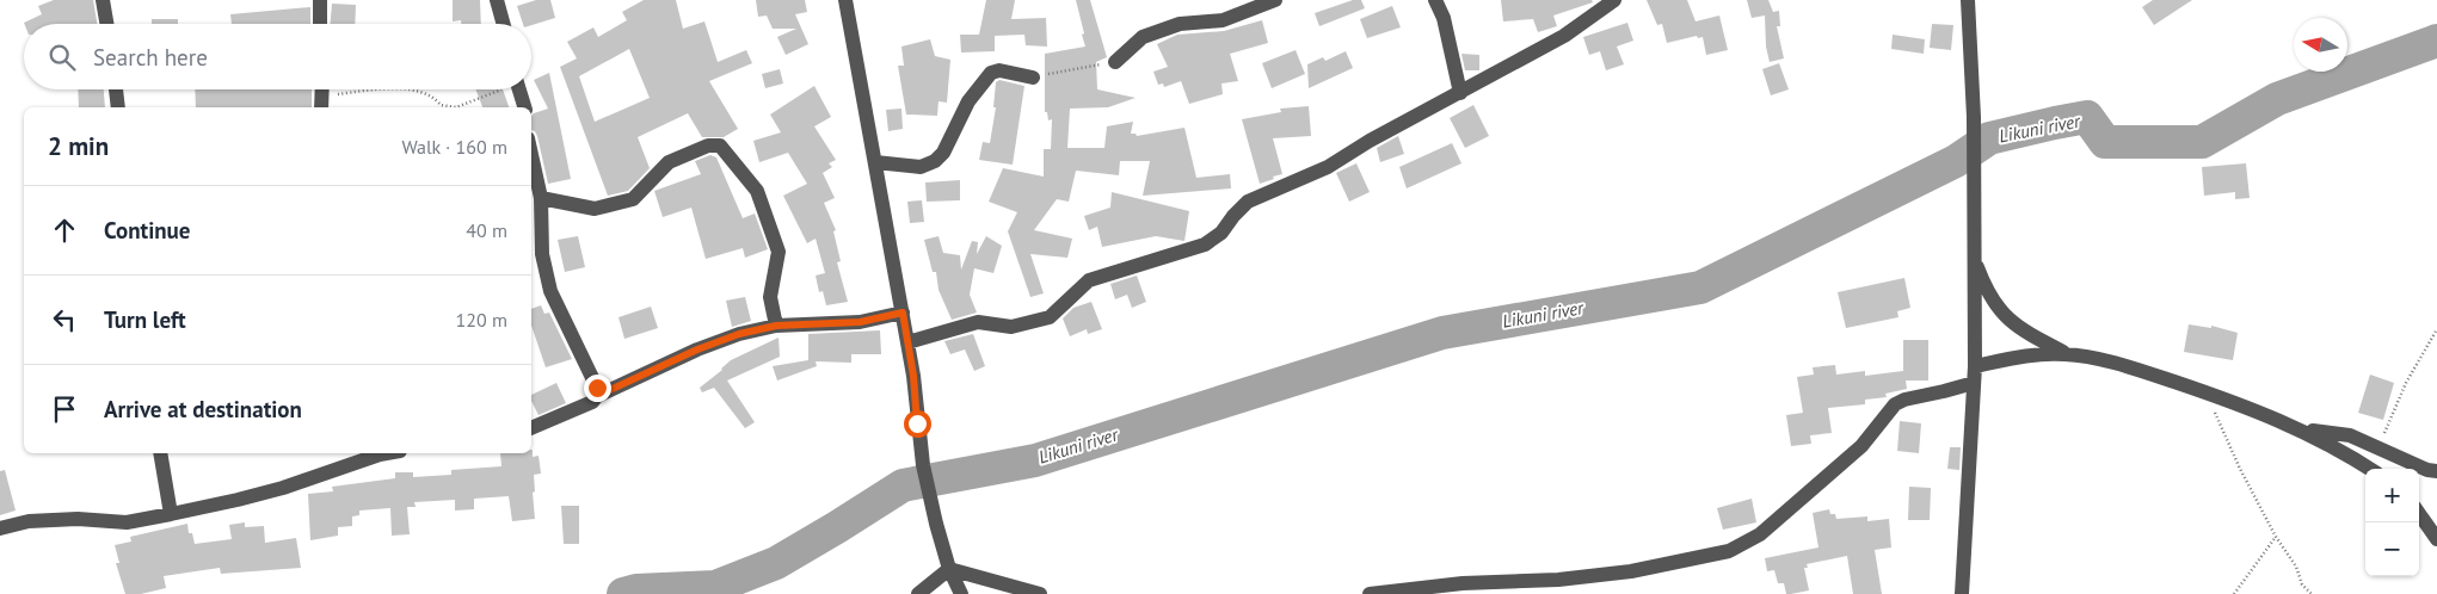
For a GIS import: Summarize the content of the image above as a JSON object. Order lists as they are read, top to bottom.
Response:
{
  "water": ["Likuni river"],
  "north": "left",
  "page": {
    "search": "Search here",
    "heading": ["2 min", "Walk · 160 m"],
    "list": [
      ["Continue", "40 m"],
      ["Turn left", "120 m"],
      "Arrive at destination"
    ],
    "map_buttons": ["+", "−"]
  }
}
